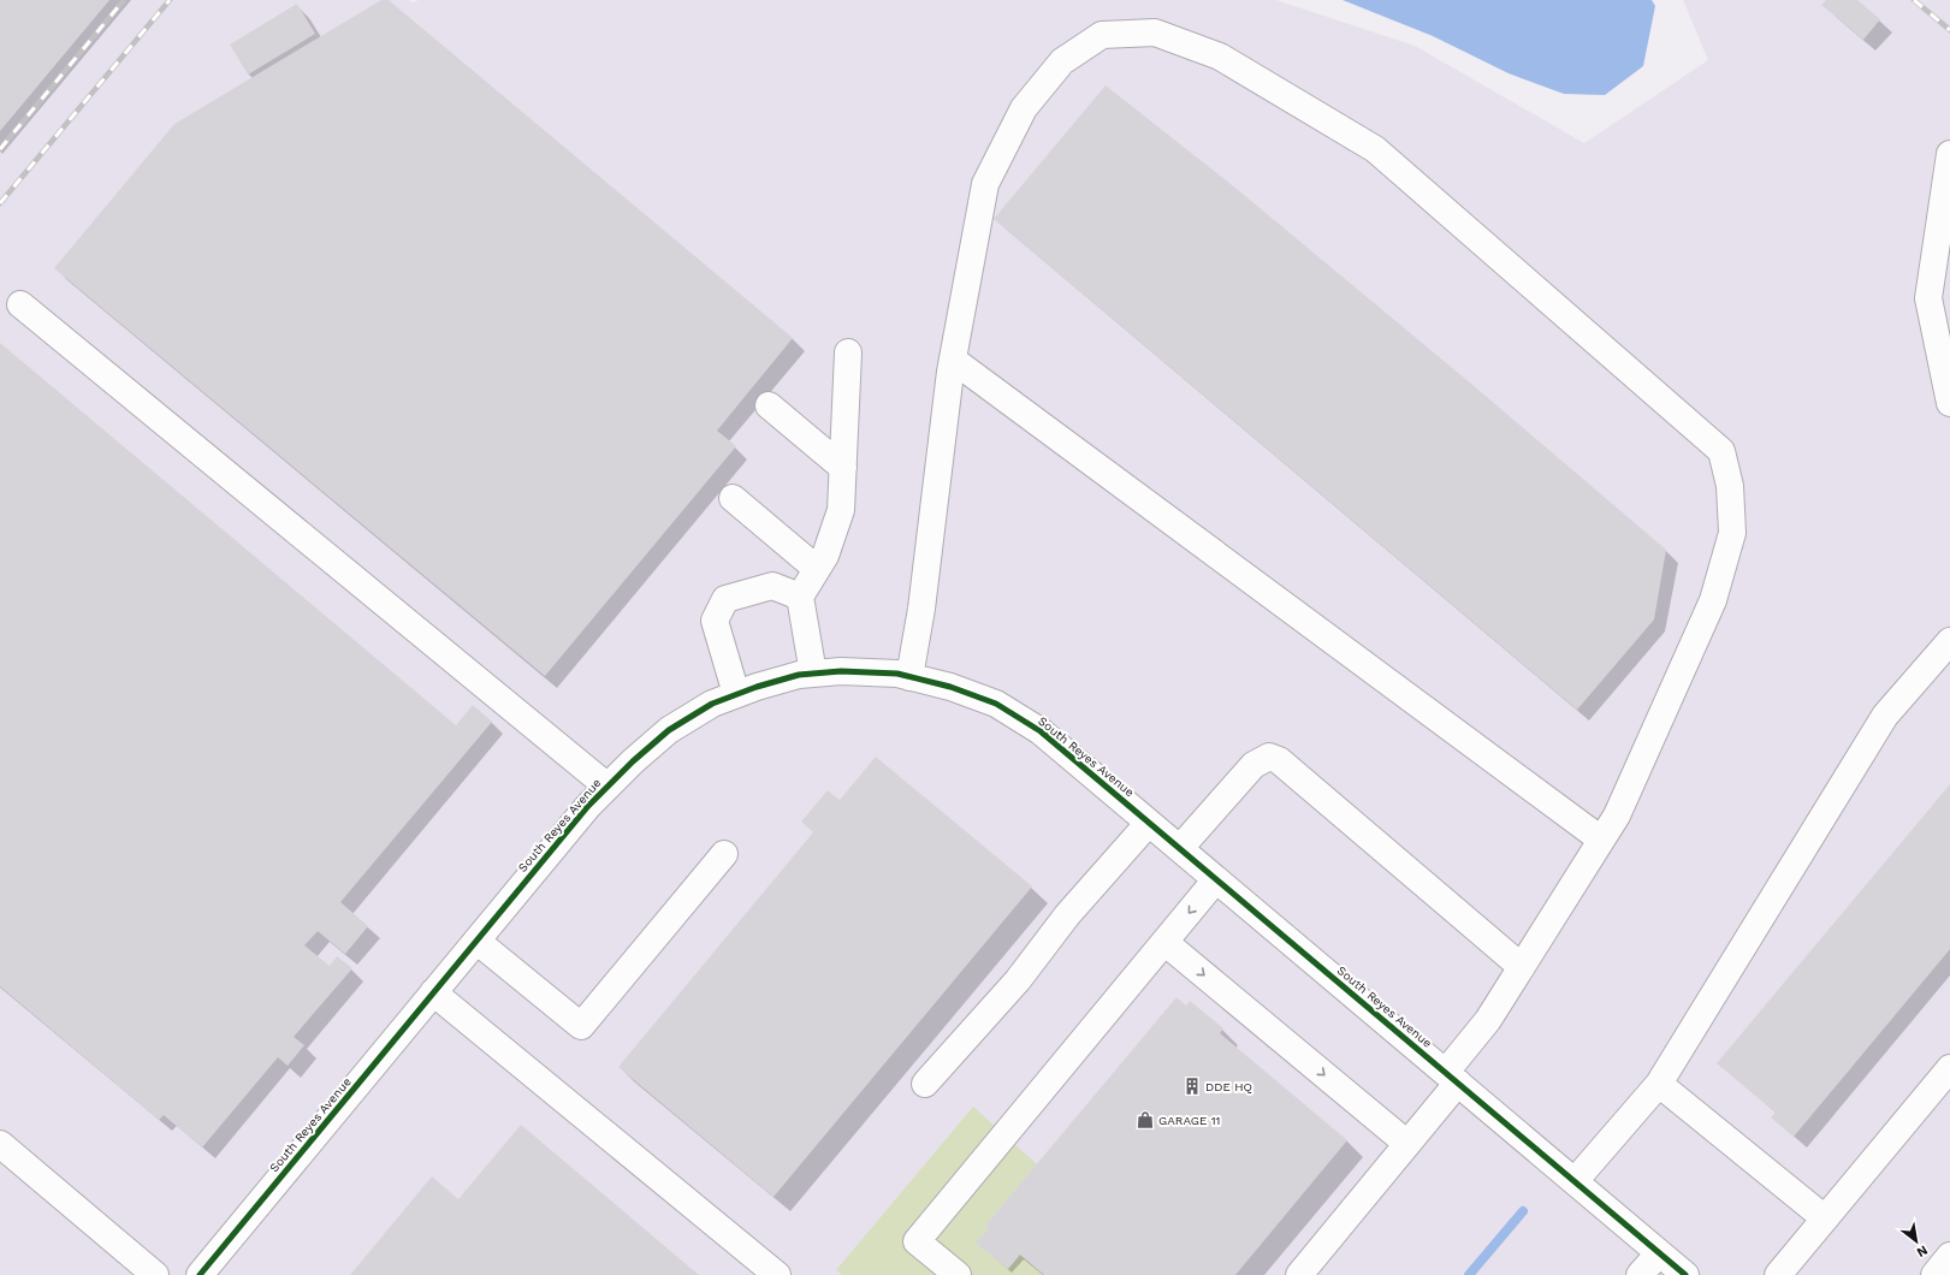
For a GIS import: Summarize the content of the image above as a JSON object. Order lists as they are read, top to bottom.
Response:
{
  "streets": {
    "street": ["South Reyes Avenue"]
  },
  "places": {
    "building": ["DDE HQ"],
    "shop": ["GARAGE 11"]
  },
  "north": "bottom right"
}
